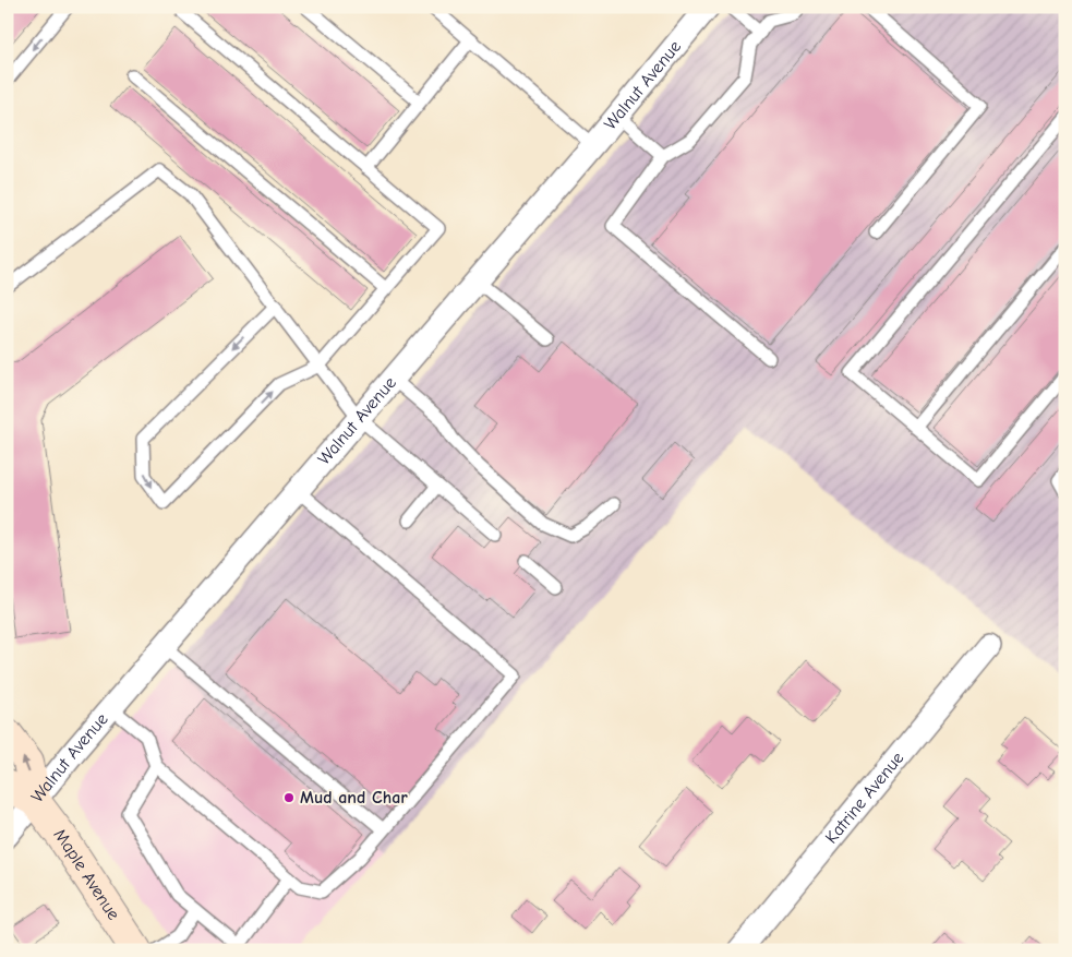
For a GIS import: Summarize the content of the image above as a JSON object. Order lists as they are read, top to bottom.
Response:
{
  "streets": {
    "main road": ["Maple Avenue"],
    "street": ["Walnut Avenue", "Katrine Avenue"]
  },
  "crossings": [
    ["Walnut Avenue", "Maple Avenue"]
  ],
  "places": ["Mud and Char"]
}
